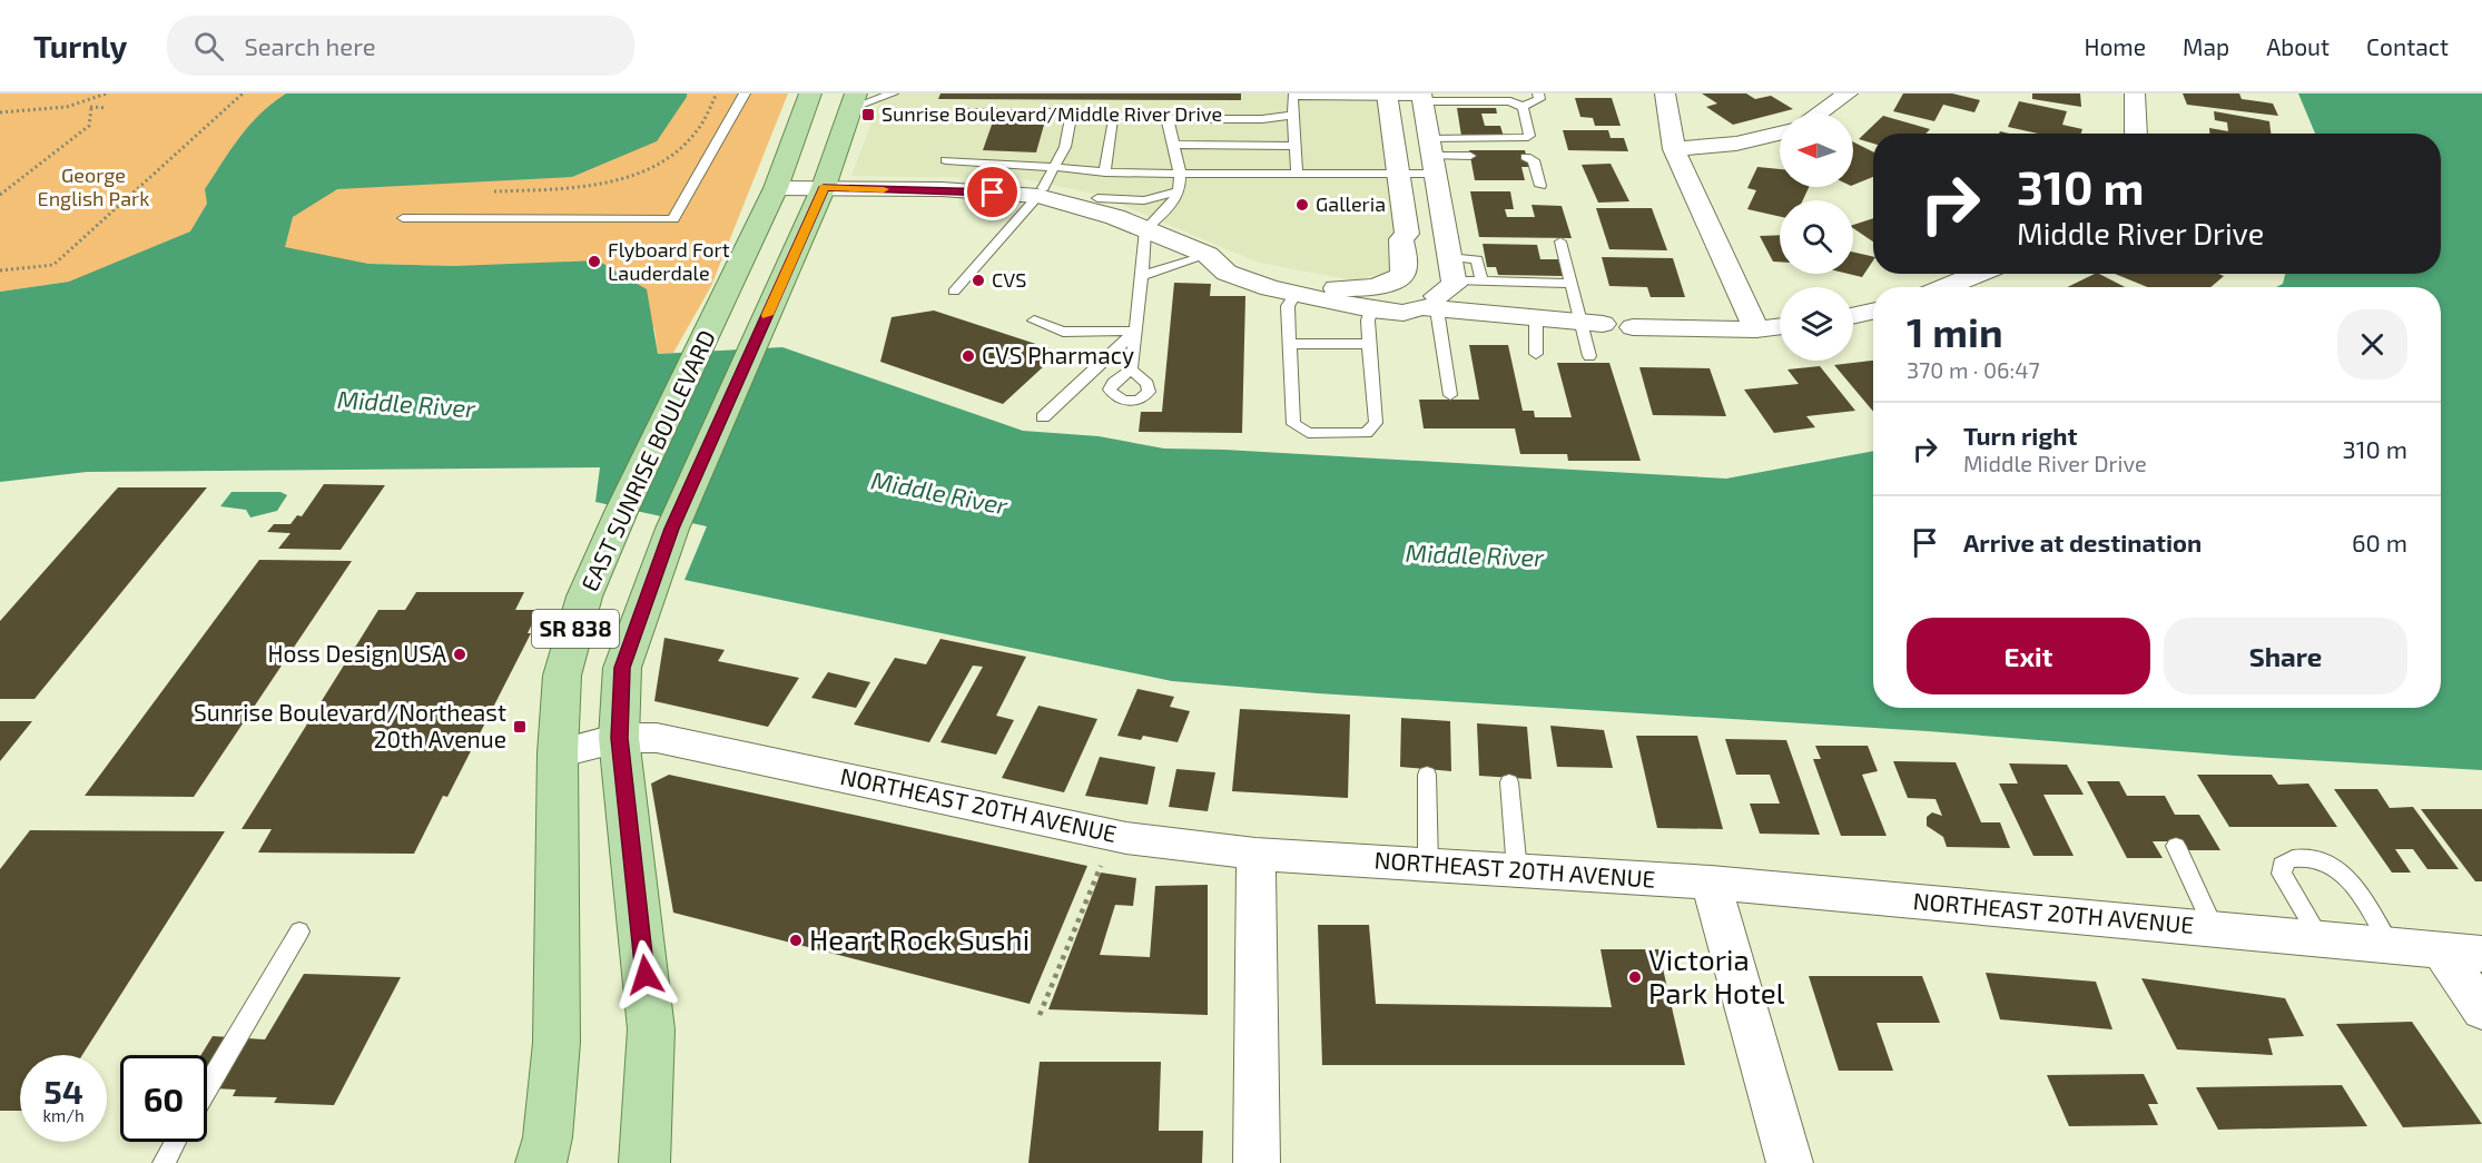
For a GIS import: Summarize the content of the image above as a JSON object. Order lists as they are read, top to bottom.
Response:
{
  "streets": {
    "main road": ["EAST SUNRISE BOULEVARD", "SR 838"],
    "street": ["NORTHEAST 20TH AVENUE"]
  },
  "crossings": [
    ["EAST SUNRISE BOULEVARD", "NORTHEAST 20TH AVENUE"]
  ],
  "water": ["Middle River"],
  "parks": ["George English Park"],
  "places": {
    "transit": ["Sunrise Boulevard/Middle River Drive", "Sunrise Boulevard/Northeast 20th Avenue"],
    "other": [
      "Galleria",
      "Flyboard Fort Lauderdale",
      "CVS",
      "CVS Pharmacy",
      "Hoss Design USA",
      "Heart Rock Sushi",
      "Victoria Park Hotel"
    ]
  },
  "north": "left",
  "page": {
    "header": "Turnly",
    "search": "Search here",
    "nav": [
      "Home",
      "Map",
      "About",
      "Contact"
    ],
    "turn": ["310 m", "Middle River Drive"],
    "heading": ["1 min", "370 m · 06:47"],
    "list": [
      {
        "name": "Turn right",
        "note": "Middle River Drive",
        "value": "310 m"
      },
      {
        "name": "Arrive at destination",
        "value": "60 m"
      }
    ],
    "buttons": ["Exit", "Share"],
    "speed": "54 km/h",
    "limit": "60"
  }
}
